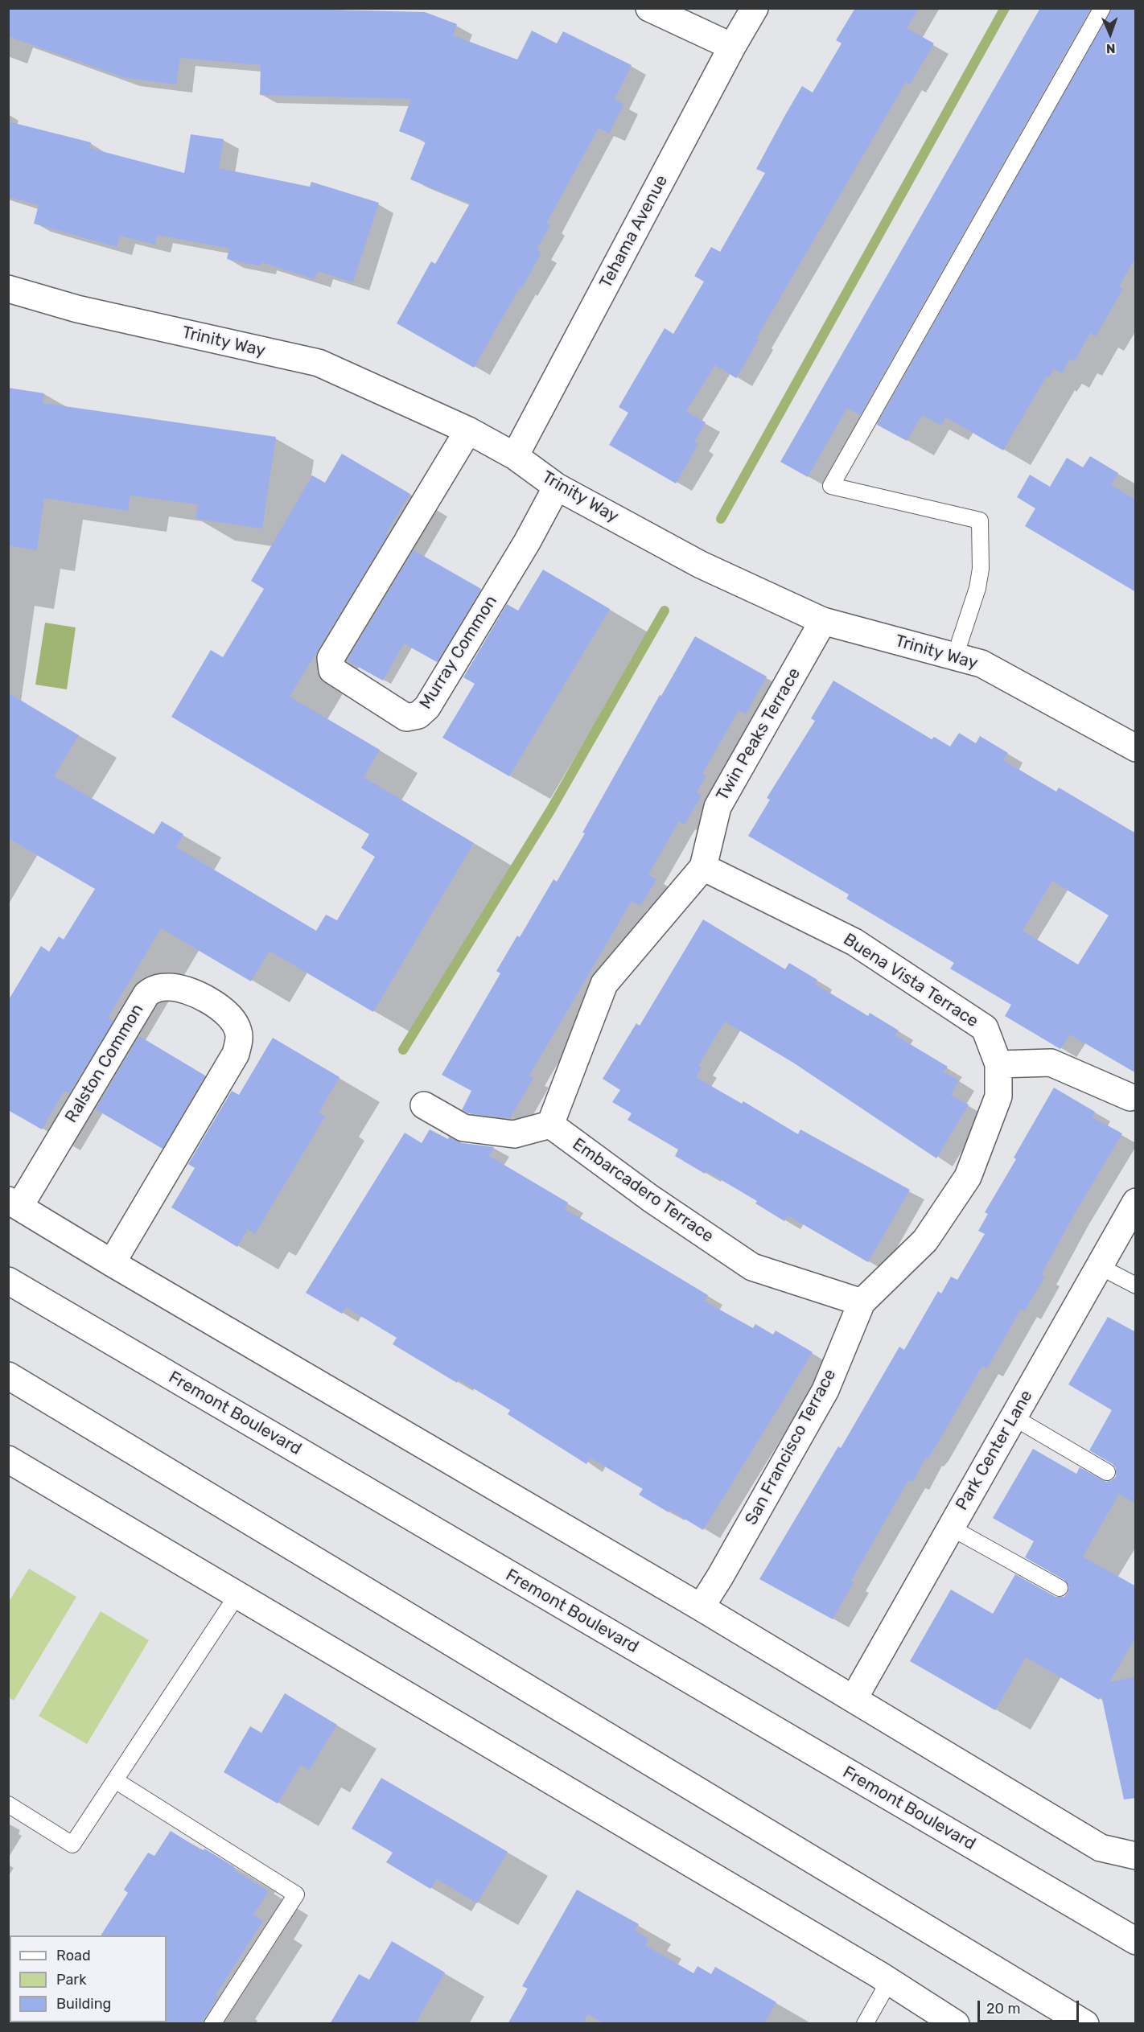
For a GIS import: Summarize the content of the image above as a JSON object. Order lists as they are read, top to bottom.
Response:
{
  "streets": {
    "street": [
      "Tehama Avenue",
      "Trinity Way",
      "Murray Common",
      "Twin Peaks Terrace",
      "Buena Vista Terrace",
      "Ralston Common",
      "Embarcadero Terrace",
      "Fremont Boulevard",
      "San Francisco Terrace",
      "Park Center Lane"
    ]
  },
  "crossings": [
    ["Tehama Avenue", "Trinity Way"],
    ["Trinity Way", "Murray Common"],
    ["Trinity Way", "Twin Peaks Terrace"],
    ["Twin Peaks Terrace", "Buena Vista Terrace"],
    ["Twin Peaks Terrace", "Embarcadero Terrace"],
    ["Buena Vista Terrace", "San Francisco Terrace"],
    ["Embarcadero Terrace", "San Francisco Terrace"]
  ],
  "legend": ["Road", "Park", "Building"],
  "scale_bar": "20 m",
  "north": "bottom"
}
